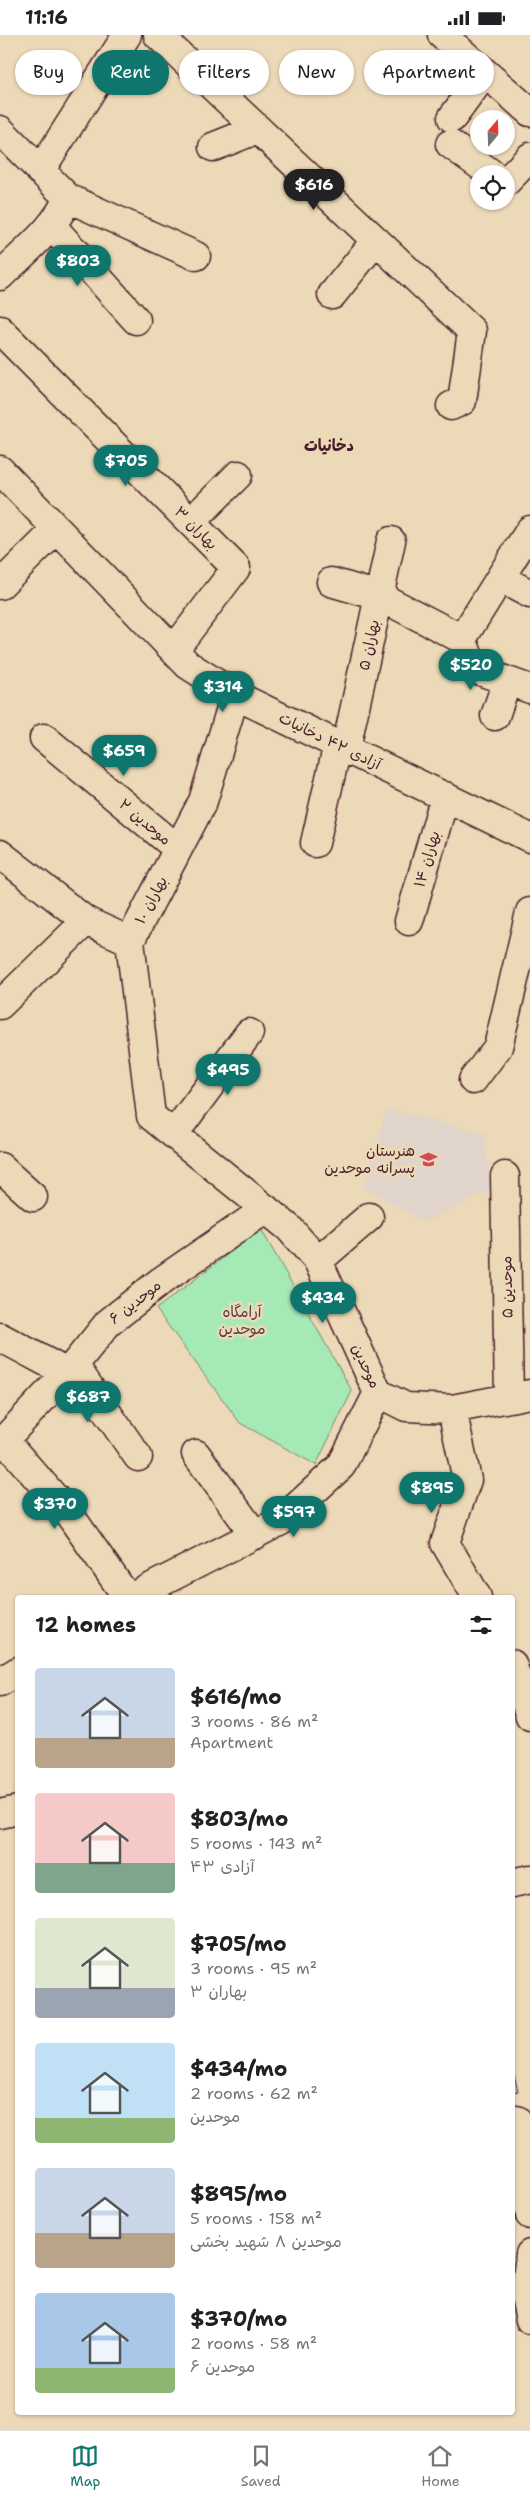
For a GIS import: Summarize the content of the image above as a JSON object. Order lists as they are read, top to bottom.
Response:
{
  "streets": {
    "street": [
      "بهاران ۳",
      "بهاران ۵",
      "آزادی ۴۲ دخانیات",
      "موحدین ۲",
      "بهاران ۱۴",
      "بهاران ۱۰",
      "موحدین ۵",
      "موحدین ۶",
      "موحدین"
    ]
  },
  "crossings": [
    ["بهاران ۳", "آزادی ۴۲ دخانیات"],
    ["بهاران ۵", "آزادی ۴۲ دخانیات"],
    ["آزادی ۴۲ دخانیات", "بهاران ۱۴"],
    ["آزادی ۴۲ دخانیات", "بهاران ۱۰"],
    ["موحدین ۲", "بهاران ۱۰"],
    ["بهاران ۱۰", "موحدین"],
    ["موحدین ۵", "موحدین"],
    ["موحدین ۶", "موحدین"]
  ],
  "districts": ["دخانیات"],
  "parks": ["آرامگاه موحدین"],
  "places": {
    "school or university": ["هنرستان پسرانه موحدین"]
  },
  "north": "top",
  "page": {
    "status": "11:16",
    "chip": [
      "Buy",
      "Rent",
      "Filters",
      "New",
      "Apartment"
    ],
    "price": [
      "$616",
      "$803",
      "$705",
      "$520",
      "$314",
      "$659",
      "$495",
      "$434",
      "$687",
      "$895",
      "$370",
      "$597"
    ],
    "heading": "12 homes",
    "list": [
      {
        "name": "$616/mo",
        "note": "3 rooms · 86 m² · Apartment"
      },
      {
        "name": "$803/mo",
        "note": "5 rooms · 143 m² · آزادی ۴۳"
      },
      {
        "name": "$705/mo",
        "note": "3 rooms · 95 m² · بهاران ۳"
      },
      {
        "name": "$434/mo",
        "note": "2 rooms · 62 m² · موحدین"
      },
      {
        "name": "$895/mo",
        "note": "5 rooms · 158 m² · موحدین ۸ شهید بخشی"
      },
      {
        "name": "$370/mo",
        "note": "2 rooms · 58 m² · موحدین ۶"
      }
    ],
    "tabs": ["Map", "Saved", "Home"]
  }
}
